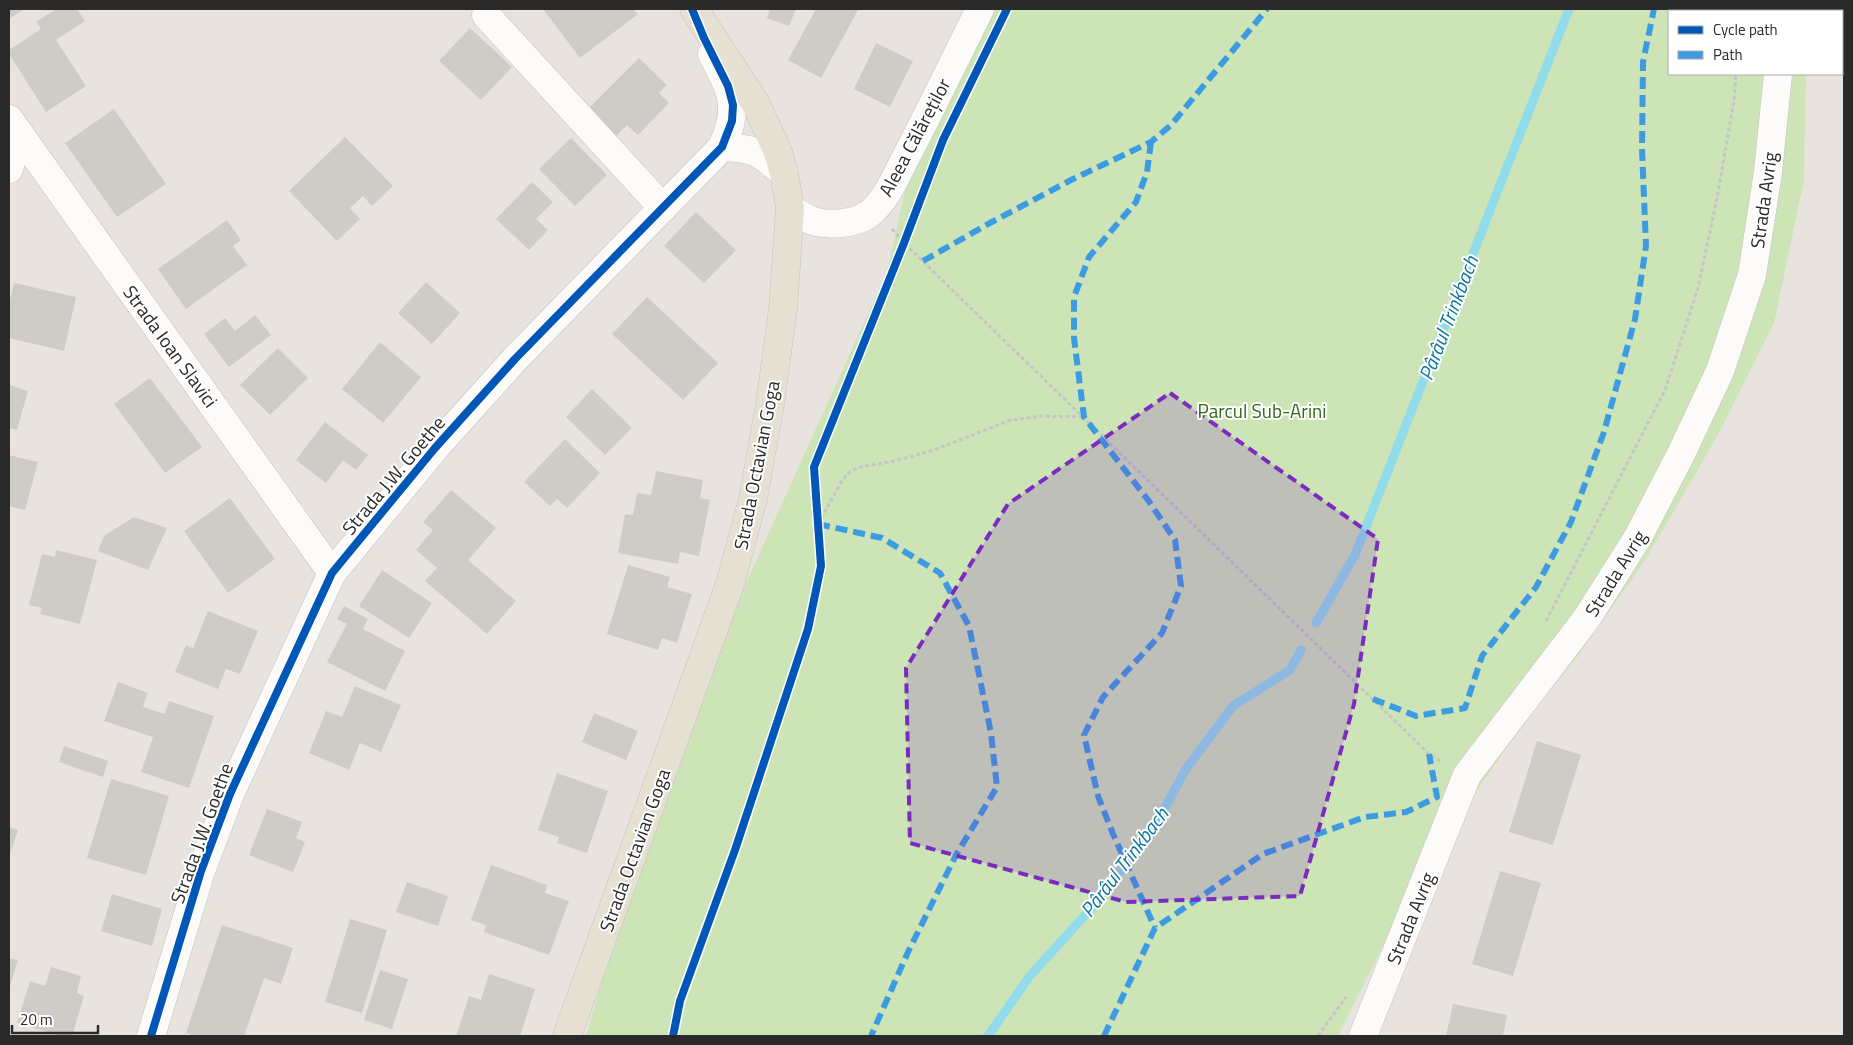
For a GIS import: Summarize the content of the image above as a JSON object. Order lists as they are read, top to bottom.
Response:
{
  "streets": {
    "main road": ["Strada Octavian Goga"],
    "street": [
      "Aleea Călăreților",
      "Strada Avrig",
      "Strada Ioan Slavici",
      "Strada J.W. Goethe"
    ]
  },
  "crossings": [
    ["Aleea Călăreților", "Strada Octavian Goga"],
    ["Strada Ioan Slavici", "Strada J.W. Goethe"],
    ["Strada Octavian Goga", "Strada J.W. Goethe"]
  ],
  "water": ["Pârâul Trinkbach"],
  "parks": ["Parcul Sub-Arini"],
  "legend": ["Cycle path", "Path"],
  "scale_bar": "20 m"
}
